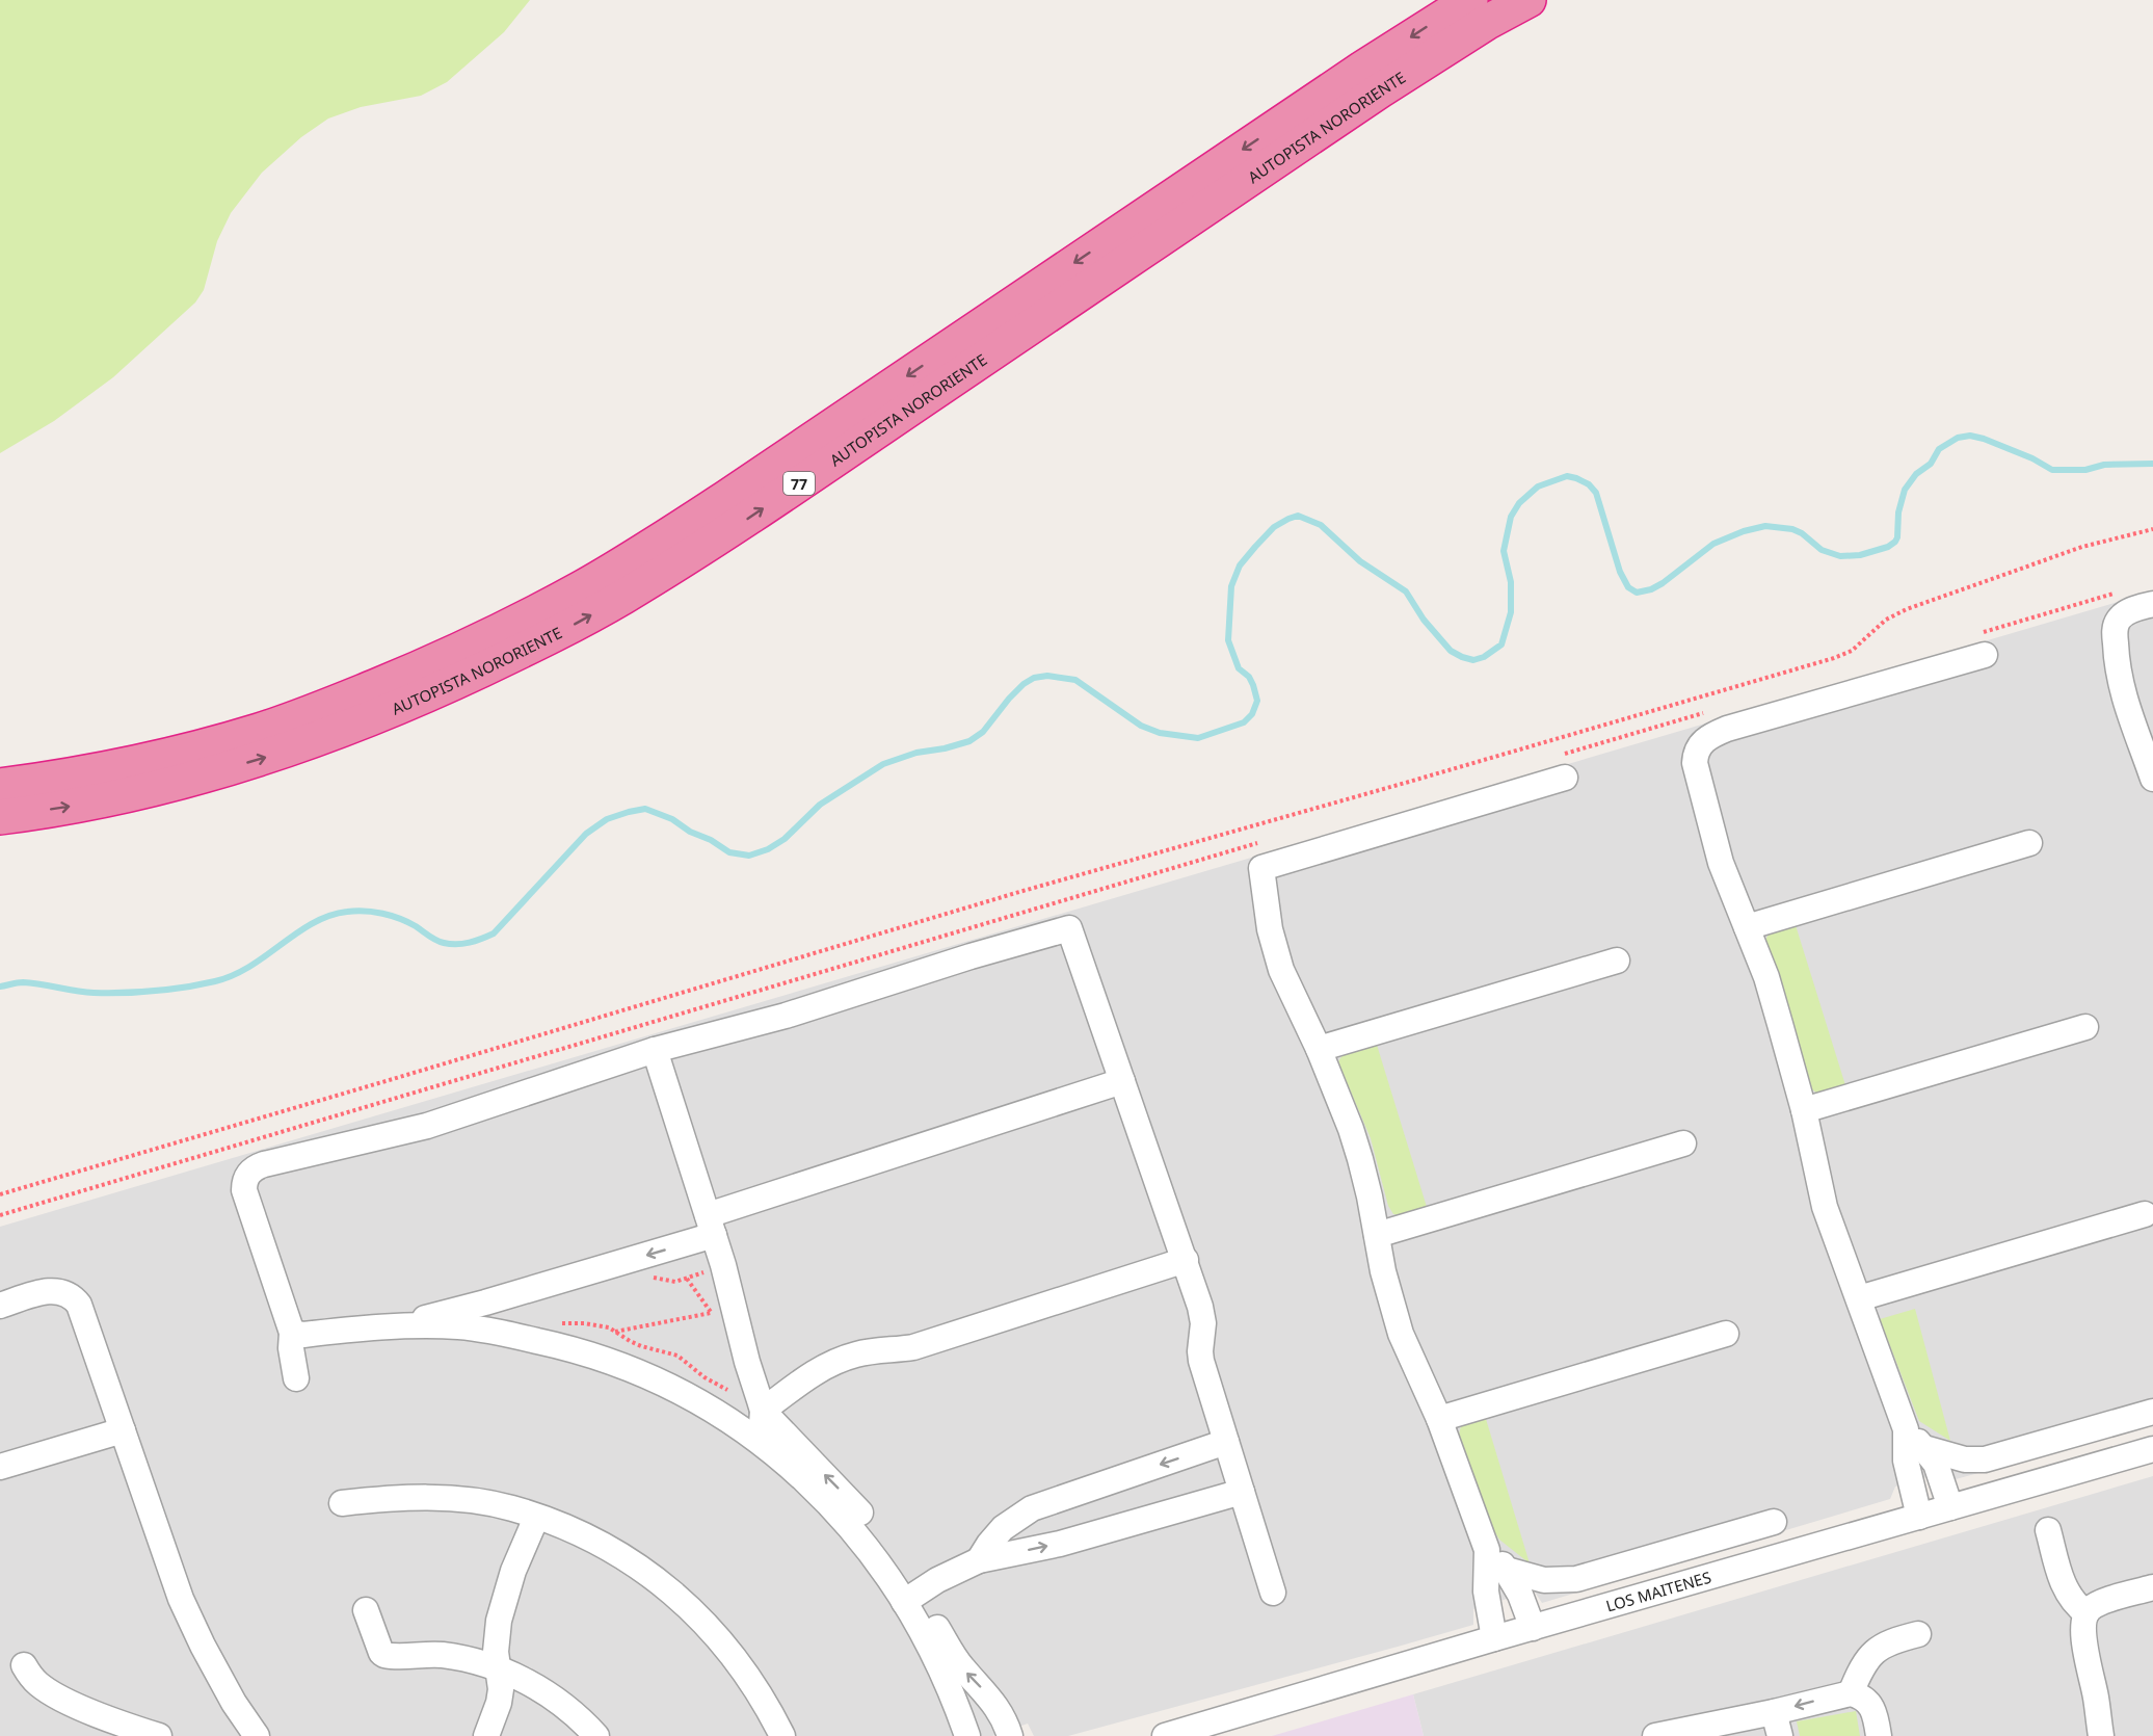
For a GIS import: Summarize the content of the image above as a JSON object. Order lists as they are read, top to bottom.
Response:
{
  "streets": {
    "highway": ["AUTOPISTA NORORIENTE", "77"],
    "street": ["LOS MAITENES"]
  }
}
